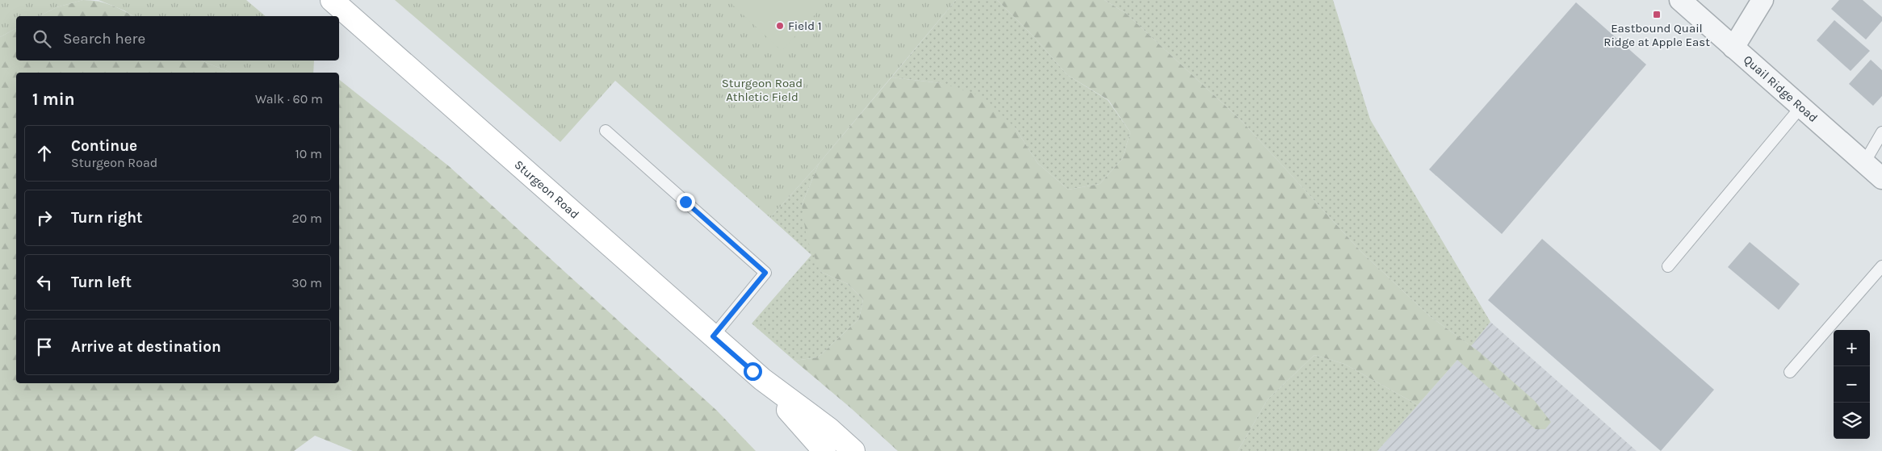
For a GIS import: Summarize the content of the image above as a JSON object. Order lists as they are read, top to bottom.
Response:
{
  "streets": {
    "main road": ["Sturgeon Road"],
    "street": ["Quail Ridge Road"]
  },
  "parks": ["Sturgeon Road Athletic Field"],
  "places": {
    "transit": ["Eastbound Quail Ridge at Apple East"],
    "other": ["Field 1"]
  },
  "page": {
    "search": "Search here",
    "heading": ["1 min", "Walk · 60 m"],
    "list": [
      ["Continue", "Sturgeon Road", "10 m"],
      ["Turn right", "20 m"],
      ["Turn left", "30 m"],
      "Arrive at destination"
    ],
    "map_buttons": ["+", "−"]
  }
}
